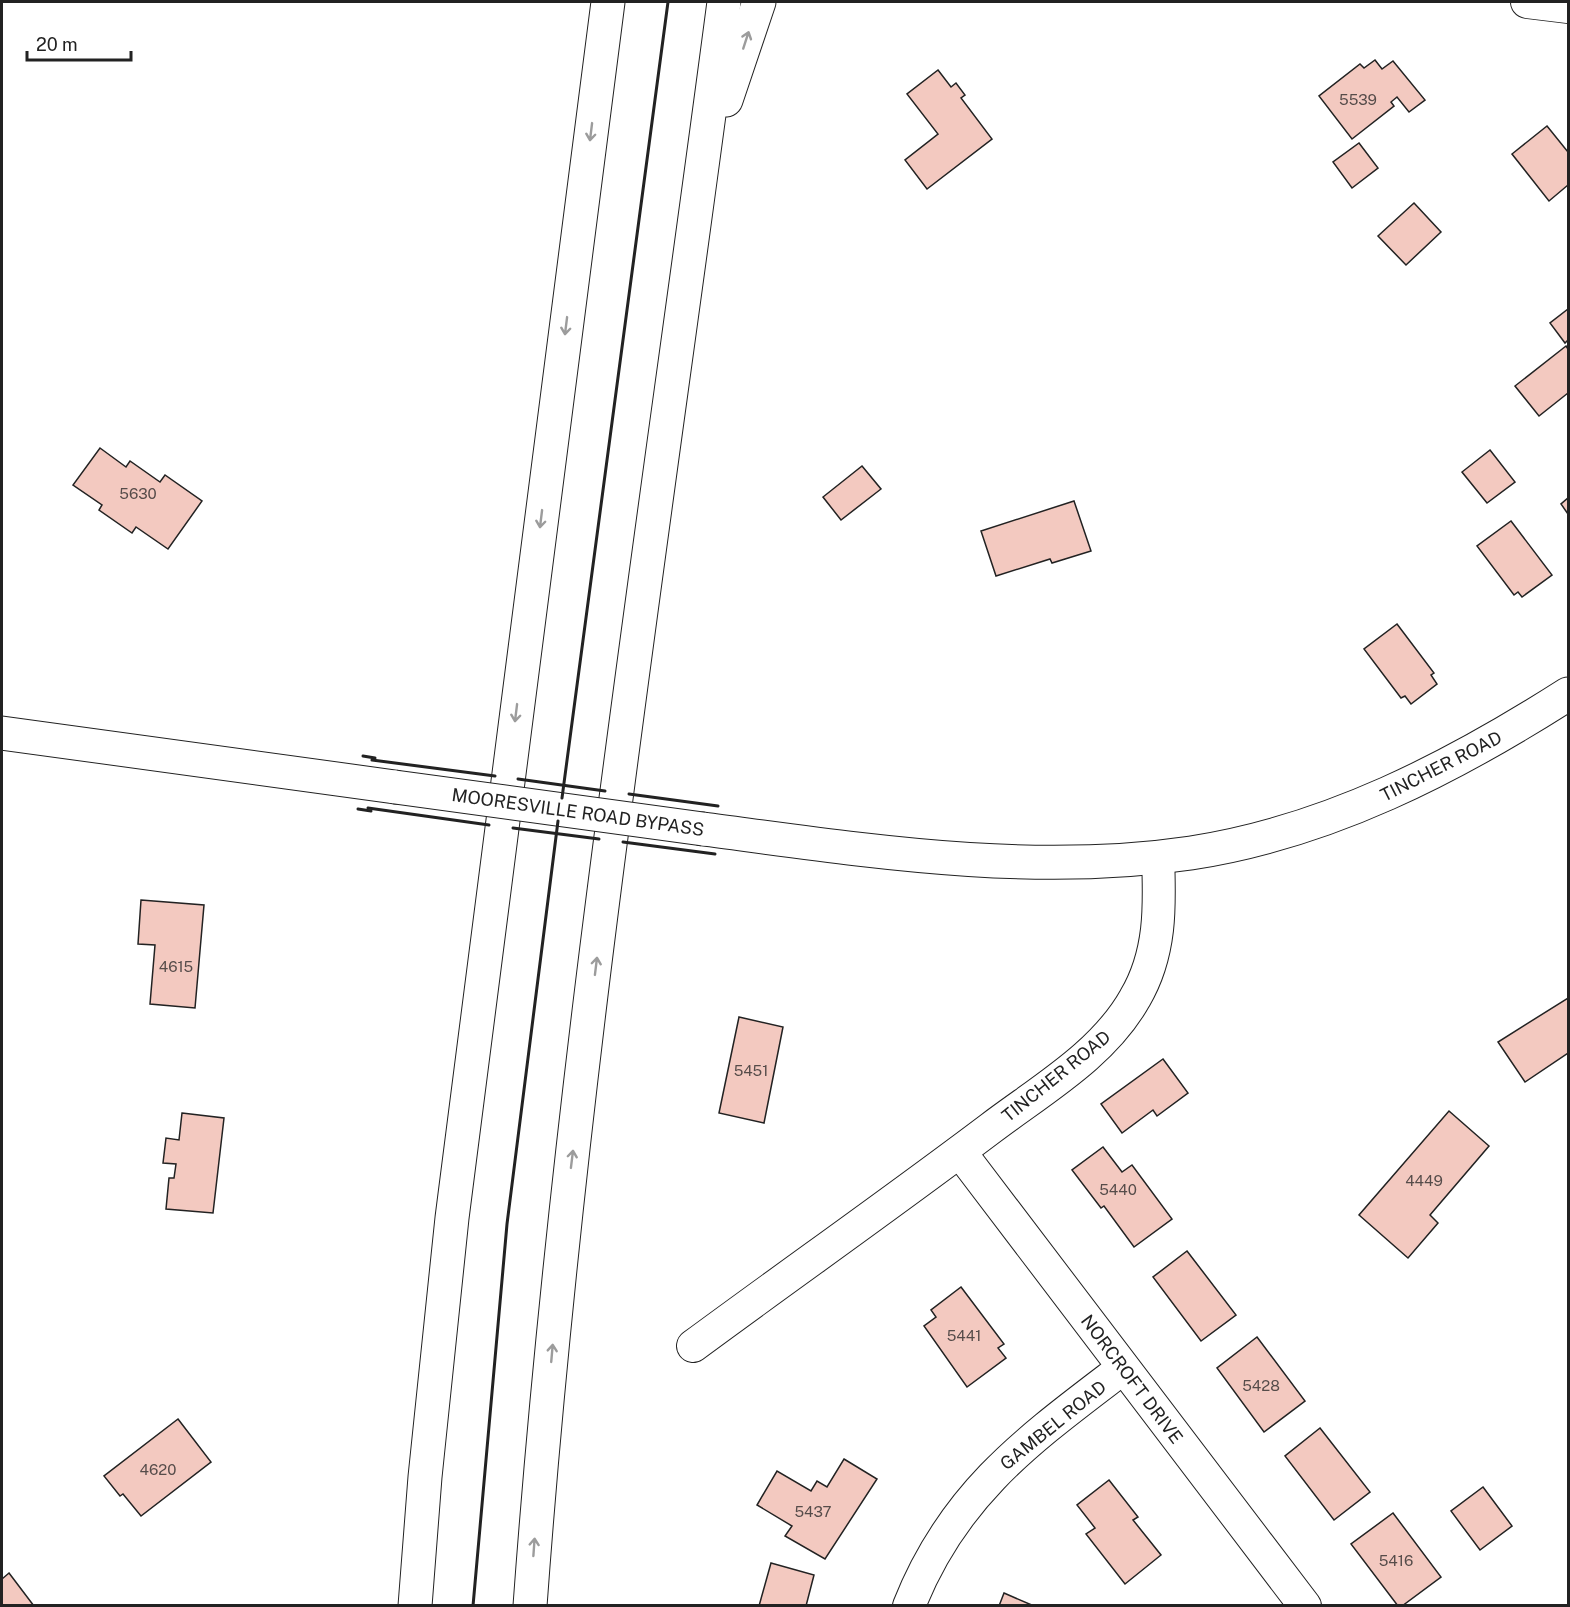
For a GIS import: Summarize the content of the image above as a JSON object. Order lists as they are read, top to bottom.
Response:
{
  "streets": {
    "main road": ["TINCHER ROAD", "MOORESVILLE ROAD BYPASS"],
    "street": ["NORCROFT DRIVE", "GAMBEL ROAD"]
  },
  "crossings": [
    ["TINCHER ROAD", "MOORESVILLE ROAD BYPASS"],
    ["TINCHER ROAD", "NORCROFT DRIVE"],
    ["NORCROFT DRIVE", "GAMBEL ROAD"]
  ],
  "house_numbers": [
    "5539",
    "5630",
    "4615",
    "5451",
    "4449",
    "5440",
    "5441",
    "5428",
    "4620",
    "5437",
    "5416"
  ],
  "scale_bar": "20 m"
}
